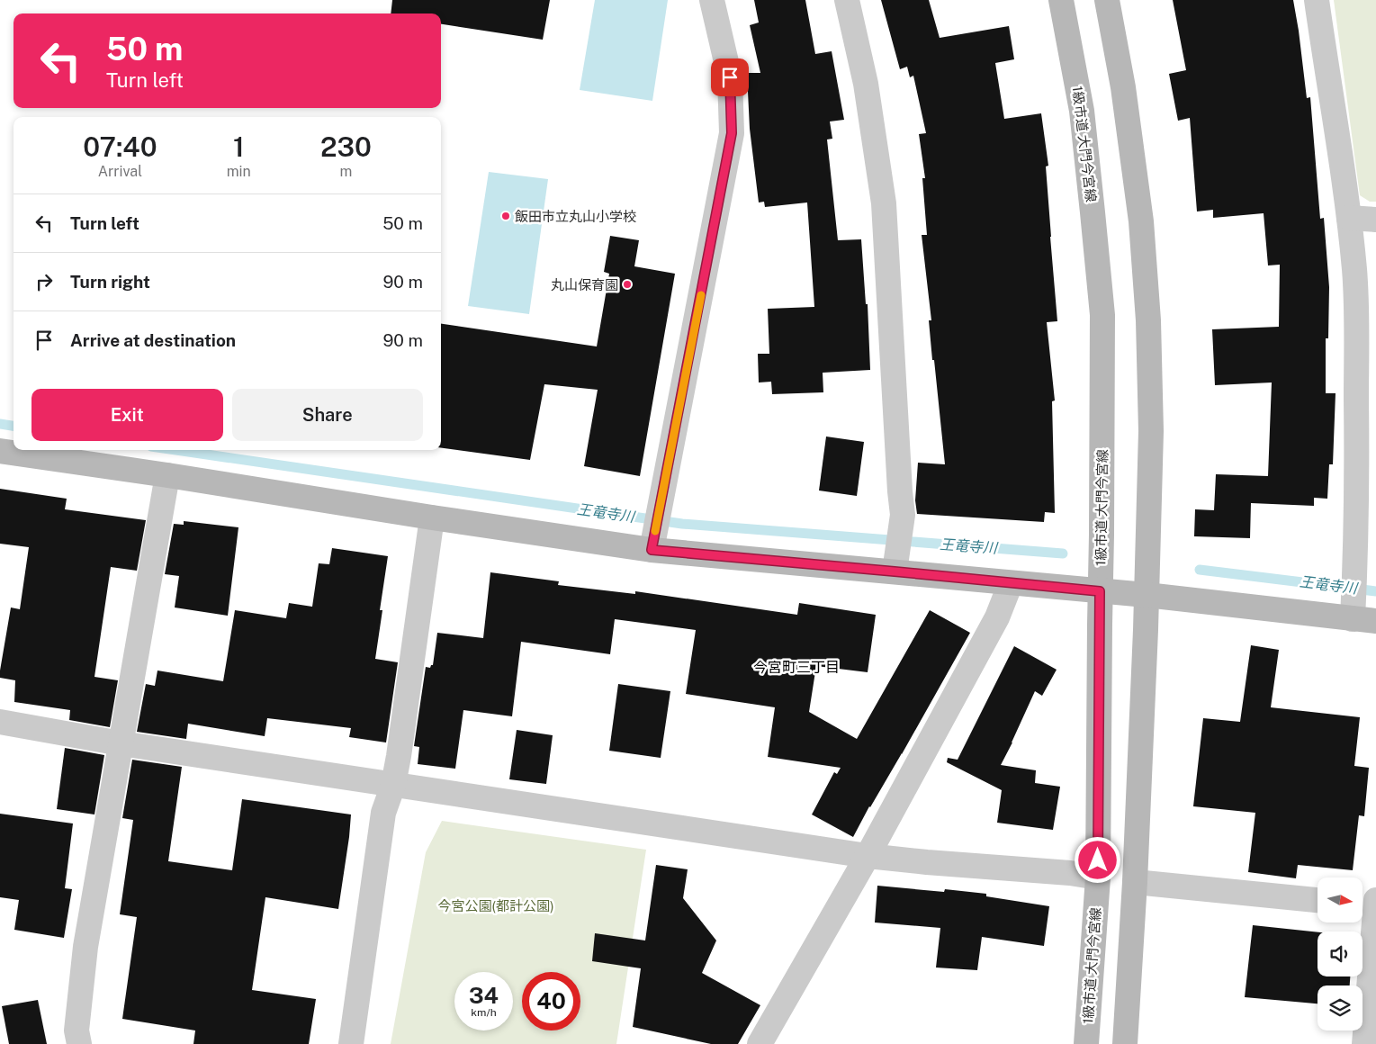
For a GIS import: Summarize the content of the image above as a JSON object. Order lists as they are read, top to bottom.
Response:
{
  "streets": {
    "street": ["1級市道 大門今宮線"]
  },
  "districts": ["今宮町三丁目"],
  "water": ["王竜寺川"],
  "parks": ["今宮公園(都計公園)"],
  "places": ["飯田市立丸山小学校", "丸山保育園"],
  "north": "right",
  "page": {
    "turn": ["50 m", "Turn left"],
    "eta": [
      "07:40",
      "Arrival",
      "1",
      "min",
      "230",
      "m"
    ],
    "list": [
      {
        "name": "Turn left",
        "value": "50 m"
      },
      {
        "name": "Turn right",
        "value": "90 m"
      },
      {
        "name": "Arrive at destination",
        "value": "90 m"
      }
    ],
    "buttons": ["Exit", "Share"],
    "speed": "34 km/h",
    "limit": "40"
  }
}
